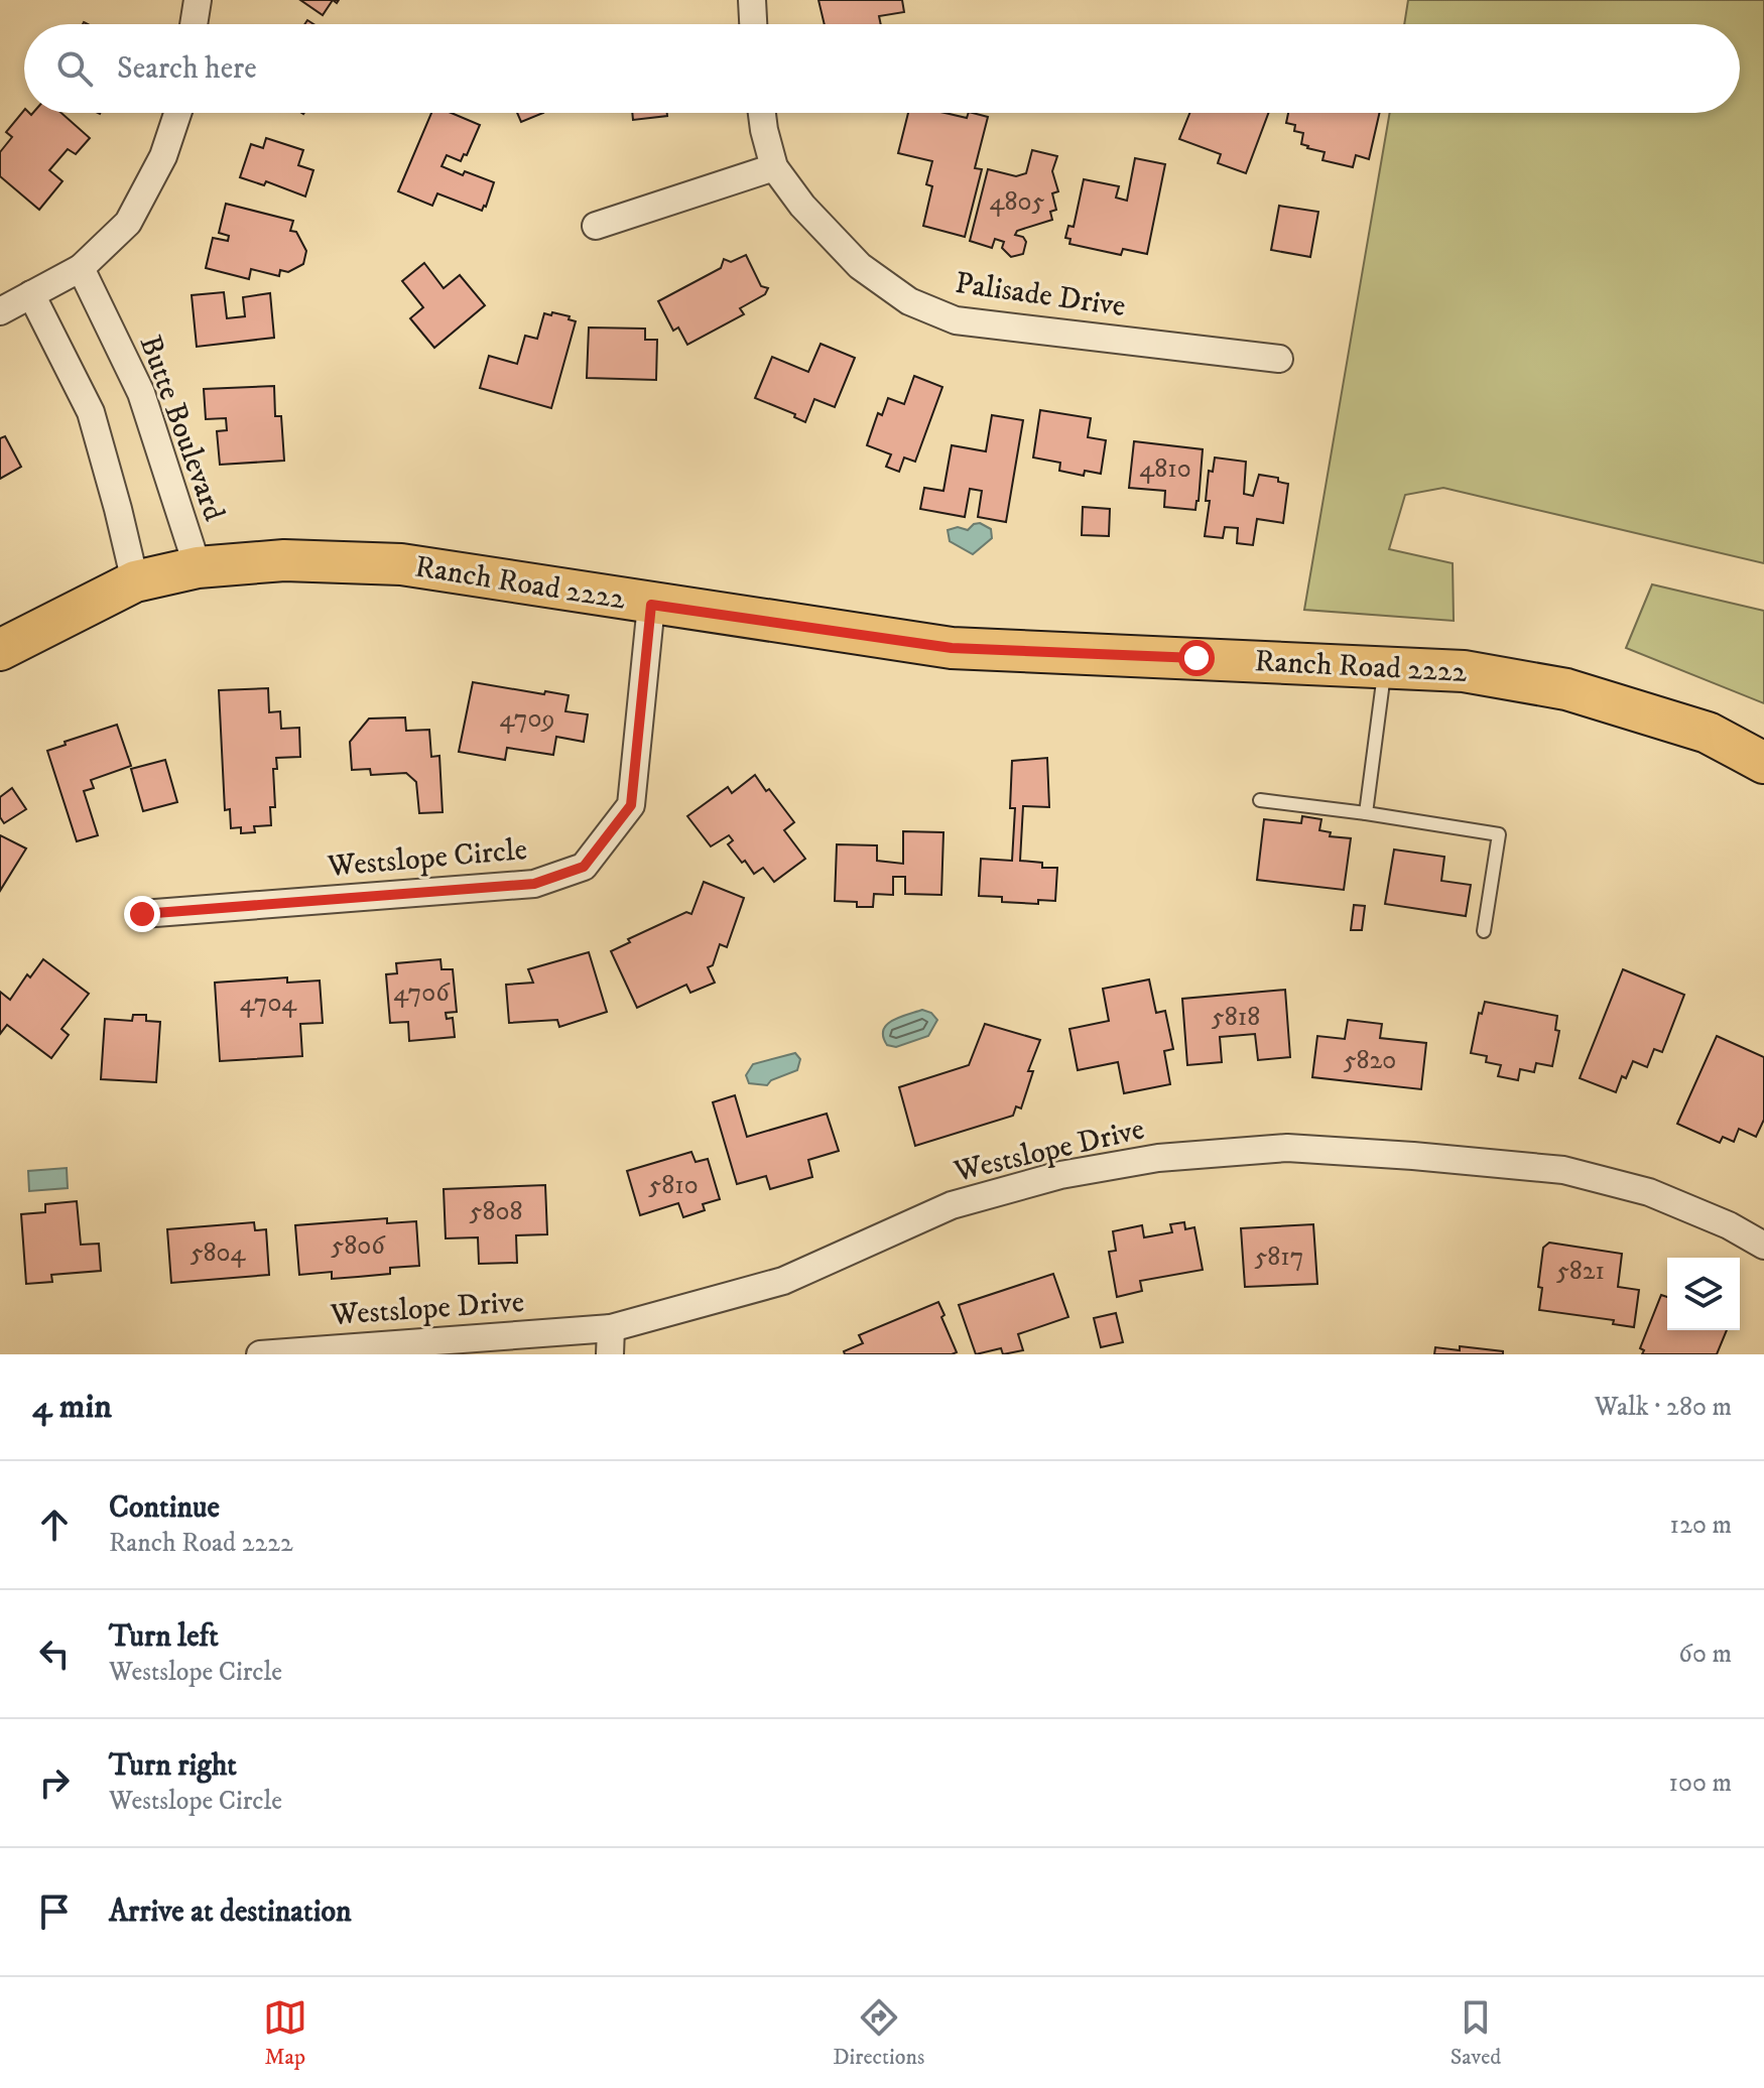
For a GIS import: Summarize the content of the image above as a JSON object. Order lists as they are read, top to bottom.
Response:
{
  "streets": {
    "main road": ["Ranch Road 2222"],
    "street": [
      "Palisade Drive",
      "Butte Boulevard",
      "Westslope Circle",
      "Westslope Drive"
    ]
  },
  "crossings": [
    ["Butte Boulevard", "Ranch Road 2222"],
    ["Ranch Road 2222", "Westslope Circle"]
  ],
  "house_numbers": [
    "4805",
    "4810",
    "4709",
    "4706",
    "4704",
    "5818",
    "5820",
    "5810",
    "5808",
    "5806",
    "5804",
    "5817",
    "5821"
  ],
  "page": {
    "search": "Search here",
    "heading": ["4 min", "Walk · 280 m"],
    "list": [
      ["Continue", "Ranch Road 2222", "120 m"],
      ["Turn left", "Westslope Circle", "60 m"],
      ["Turn right", "Westslope Circle", "100 m"],
      "Arrive at destination"
    ],
    "nav": ["Map", "Directions", "Saved"]
  }
}
